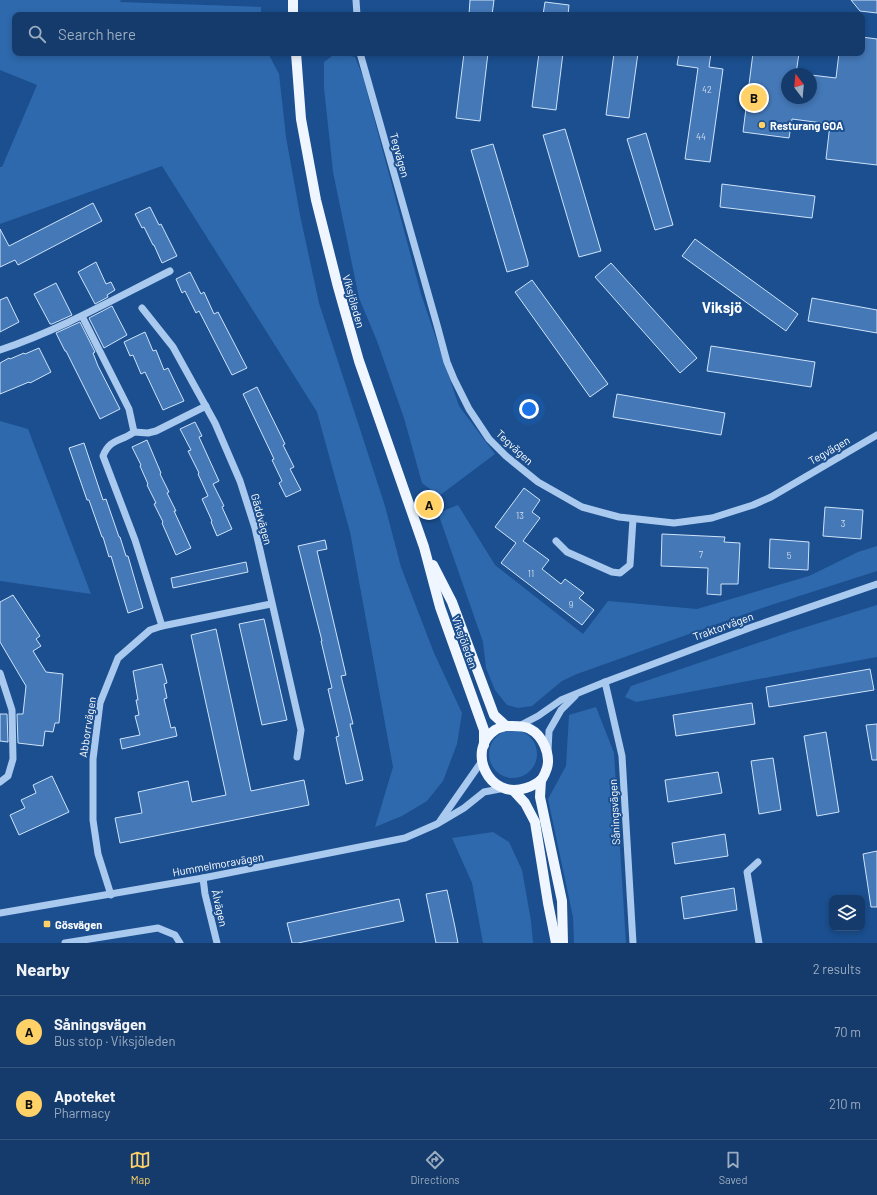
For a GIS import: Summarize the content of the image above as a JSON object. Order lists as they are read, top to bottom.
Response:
{
  "streets": {
    "main road": ["Viksjöleden"],
    "street": [
      "Tegvägen",
      "Gäddvägen",
      "Traktorvägen",
      "Abborrvägen",
      "Såningsvägen",
      "Hummelmoravägen",
      "Ålvägen"
    ]
  },
  "crossings": [
    ["Viksjöleden", "Traktorvägen"],
    ["Viksjöleden", "Hummelmoravägen"],
    ["Gäddvägen", "Abborrvägen"],
    ["Traktorvägen", "Såningsvägen"],
    ["Traktorvägen", "Hummelmoravägen"],
    ["Abborrvägen", "Hummelmoravägen"],
    ["Hummelmoravägen", "Ålvägen"]
  ],
  "districts": ["Viksjö"],
  "places": {
    "other": ["Resturang GOA"],
    "transit": ["Gösvägen"]
  },
  "house_numbers": [
    "42",
    "44",
    "13",
    "3",
    "7",
    "5",
    "11",
    "9"
  ],
  "north": "top",
  "page": {
    "search": "Search here",
    "pins": ["B", "A"],
    "heading": ["Nearby", "2 results"],
    "list": [
      {
        "mark": "A",
        "name": "Såningsvägen",
        "note": "Bus stop · Viksjöleden",
        "value": "70 m"
      },
      {
        "mark": "B",
        "name": "Apoteket",
        "note": "Pharmacy",
        "value": "210 m"
      }
    ],
    "nav": ["Map", "Directions", "Saved"]
  }
}
